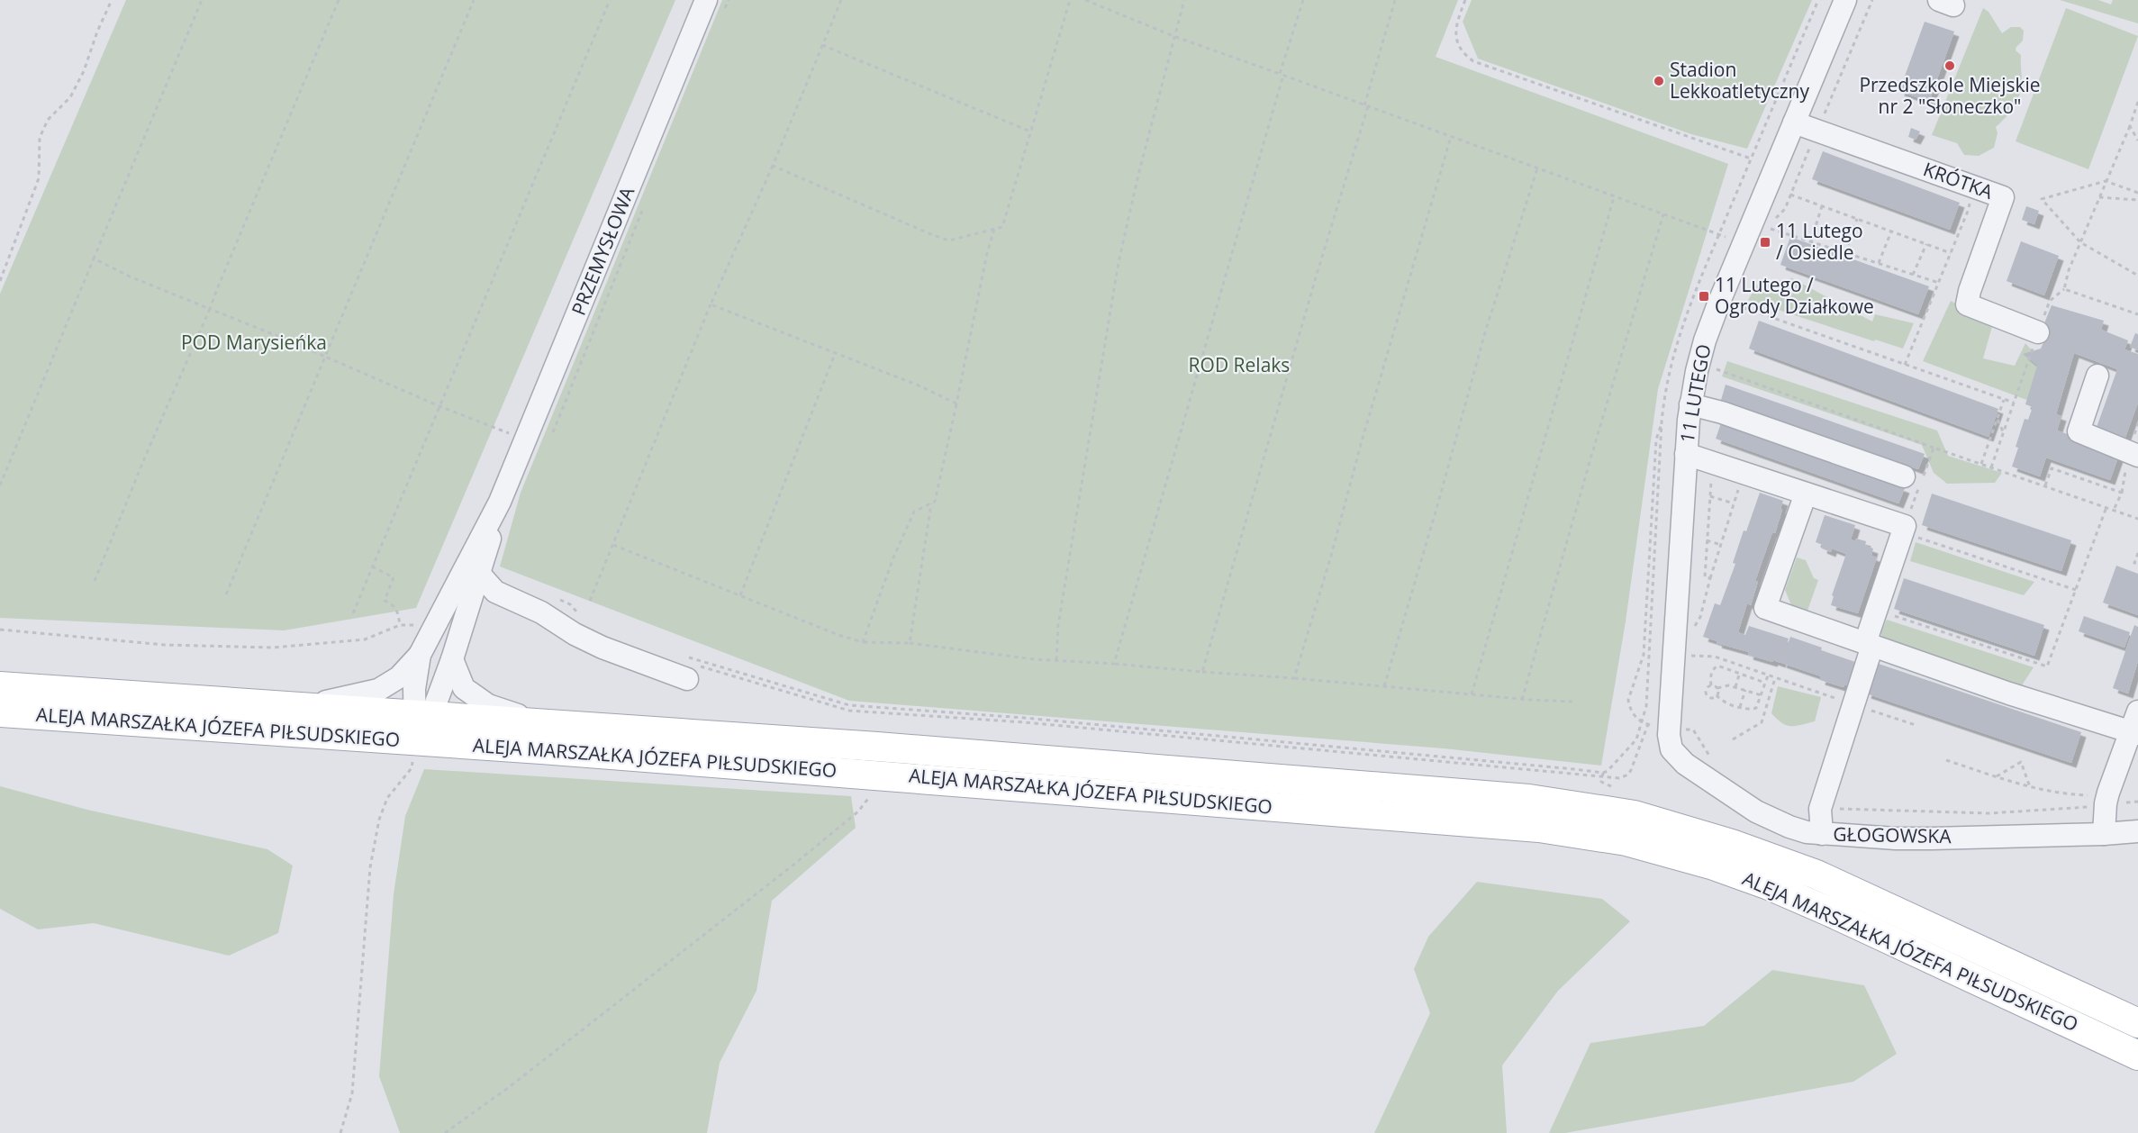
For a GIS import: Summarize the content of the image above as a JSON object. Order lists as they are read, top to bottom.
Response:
{
  "streets": {
    "main road": ["ALEJA MARSZAŁKA JÓZEFA PIŁSUDSKIEGO"],
    "street": [
      "KRÓTKA",
      "PRZEMYSŁOWA",
      "11 LUTEGO",
      "GŁOGOWSKA"
    ]
  },
  "crossings": [
    ["KRÓTKA", "11 LUTEGO"],
    ["PRZEMYSŁOWA", "ALEJA MARSZAŁKA JÓZEFA PIŁSUDSKIEGO"],
    ["11 LUTEGO", "GŁOGOWSKA"]
  ],
  "parks": ["POD Marysieńka", "ROD Relaks"],
  "places": {
    "other": ["Przedszkole Miejskie nr 2 \"Słoneczko\"", "Stadion Lekkoatletyczny"],
    "transit": ["11 Lutego / Osiedle", "11 Lutego / Ogrody Działkowe"]
  }
}
